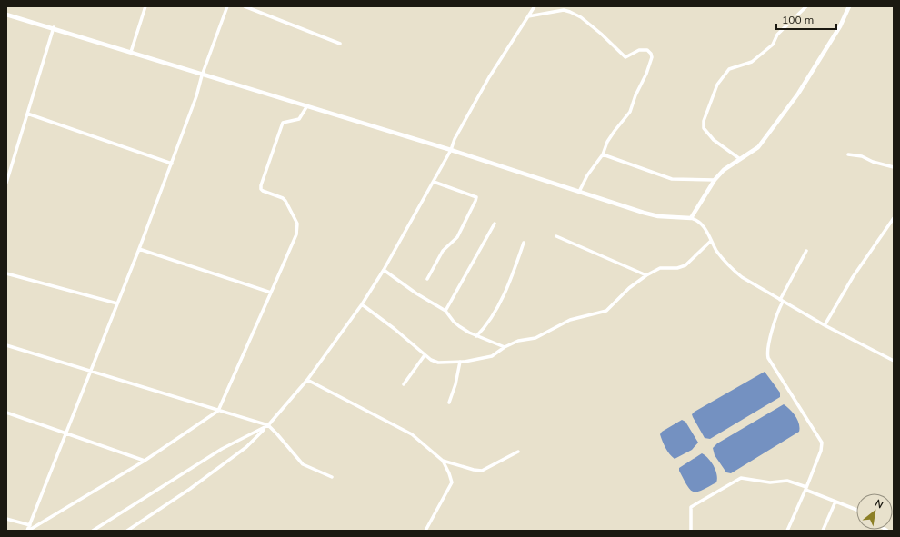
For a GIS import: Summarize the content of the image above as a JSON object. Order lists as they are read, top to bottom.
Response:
{
  "scale_bar": "100 m",
  "north": "top right"
}
